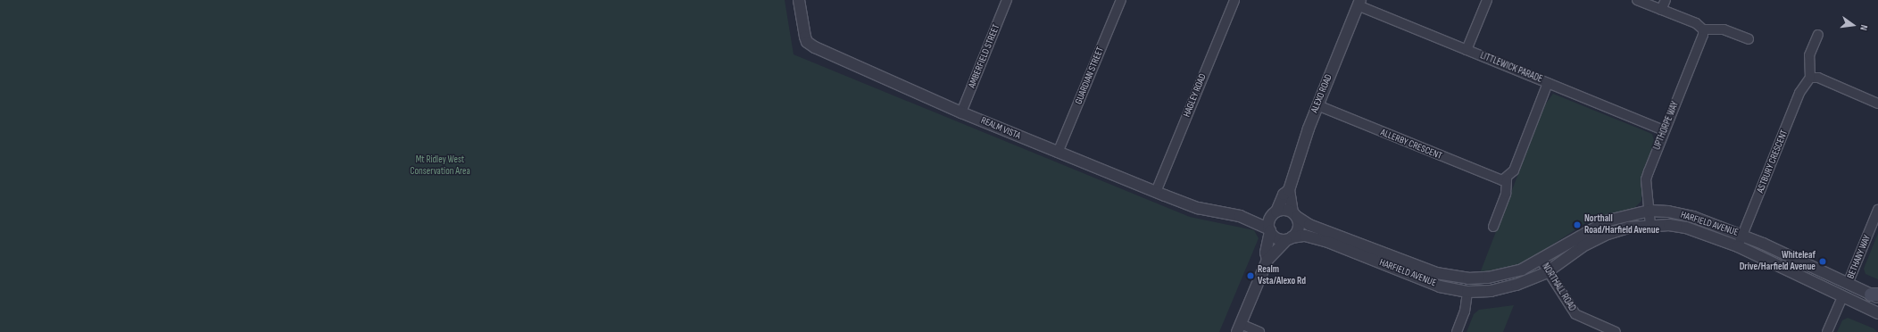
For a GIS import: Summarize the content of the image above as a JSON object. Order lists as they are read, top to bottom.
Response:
{
  "streets": {
    "street": [
      "AMBERFIELD STREET",
      "LITTLEWICK PARADE",
      "GUARDIAN STREET",
      "ALEXO ROAD",
      "HAGLEY ROAD",
      "UPTHORPE WAY",
      "REALM VISTA",
      "ALLERBY CRESCENT",
      "ASTBURY CRESCENT",
      "HARFIELD AVENUE",
      "BETHANY WAY",
      "NORTHALL ROAD"
    ]
  },
  "crossings": [
    ["AMBERFIELD STREET", "REALM VISTA"],
    ["LITTLEWICK PARADE", "ALEXO ROAD"],
    ["LITTLEWICK PARADE", "UPTHORPE WAY"],
    ["GUARDIAN STREET", "REALM VISTA"],
    ["ALEXO ROAD", "REALM VISTA"],
    ["ALEXO ROAD", "ALLERBY CRESCENT"],
    ["ALEXO ROAD", "HARFIELD AVENUE"],
    ["HAGLEY ROAD", "REALM VISTA"],
    ["UPTHORPE WAY", "HARFIELD AVENUE"],
    ["REALM VISTA", "HARFIELD AVENUE"],
    ["ASTBURY CRESCENT", "HARFIELD AVENUE"],
    ["HARFIELD AVENUE", "BETHANY WAY"],
    ["HARFIELD AVENUE", "NORTHALL ROAD"]
  ],
  "parks": ["Mt Ridley West Conservation Area"],
  "places": ["Northall Road/Harfield Avenue", "Whiteleaf Drive/Harfield Avenue", "Realm Vsta/Alexo Rd"],
  "north": "right"
}
